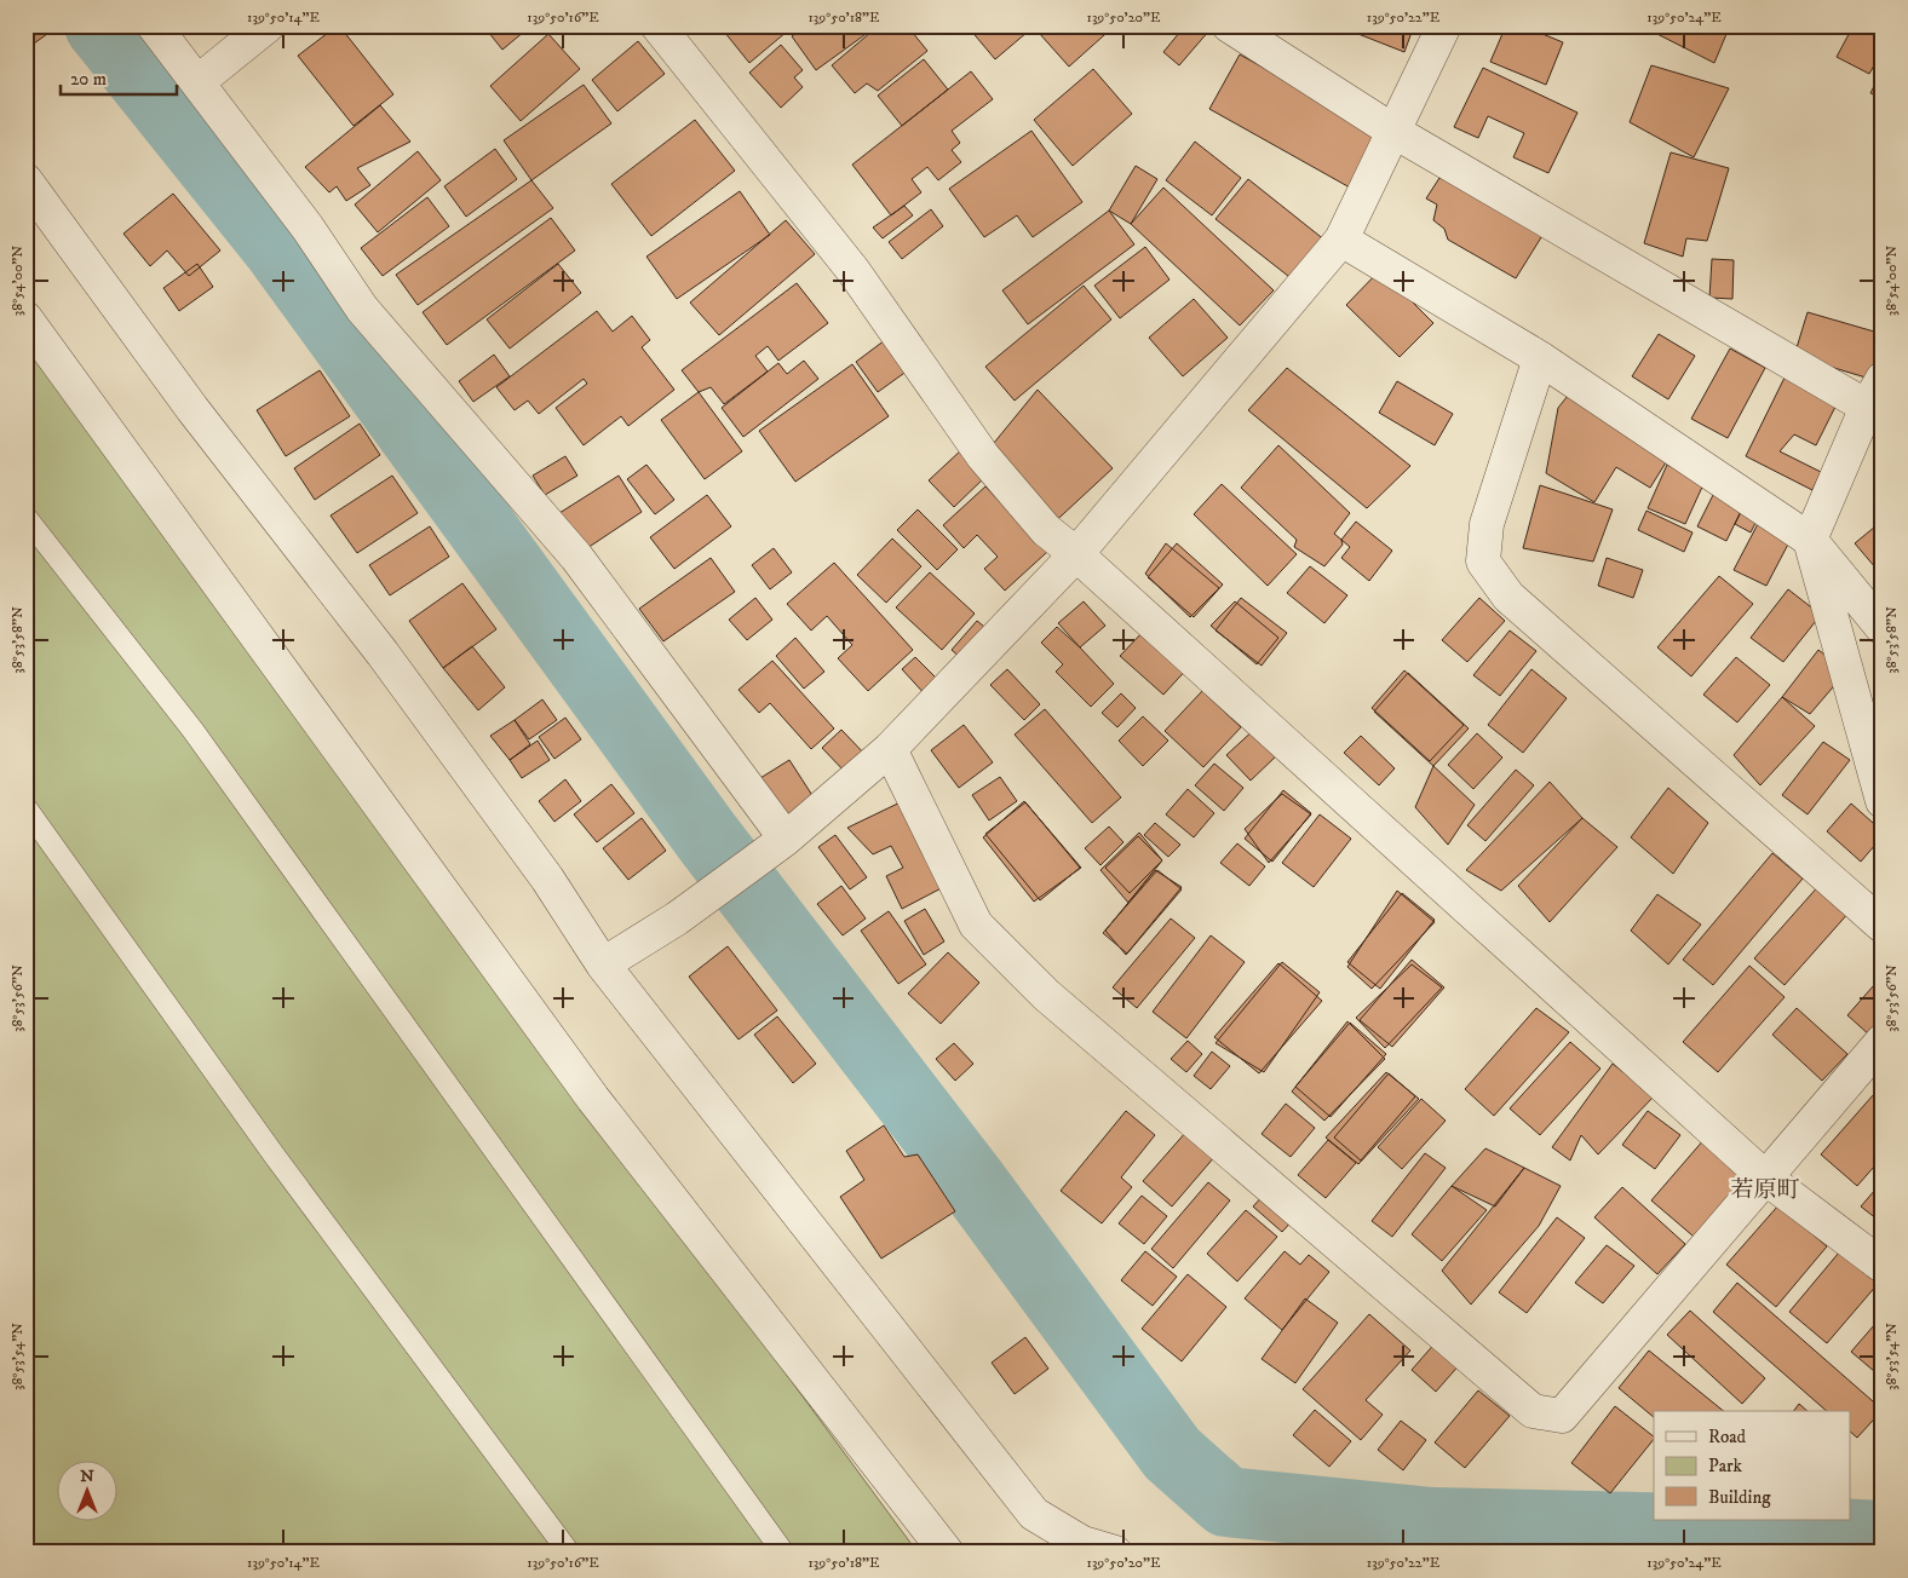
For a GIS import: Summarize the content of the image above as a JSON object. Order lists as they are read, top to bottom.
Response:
{
  "districts": ["若原町"],
  "legend": ["Road", "Park", "Building"],
  "scale_bar": "20 m",
  "north": "top",
  "coordinates": [
    "139°50'14\"E",
    "139°50'16\"E",
    "139°50'18\"E",
    "139°50'20\"E",
    "139°50'22\"E",
    "139°50'24\"E",
    "38°54'00\"N",
    "38°53'58\"N",
    "38°53'56\"N",
    "38°53'54\"N"
  ]
}
